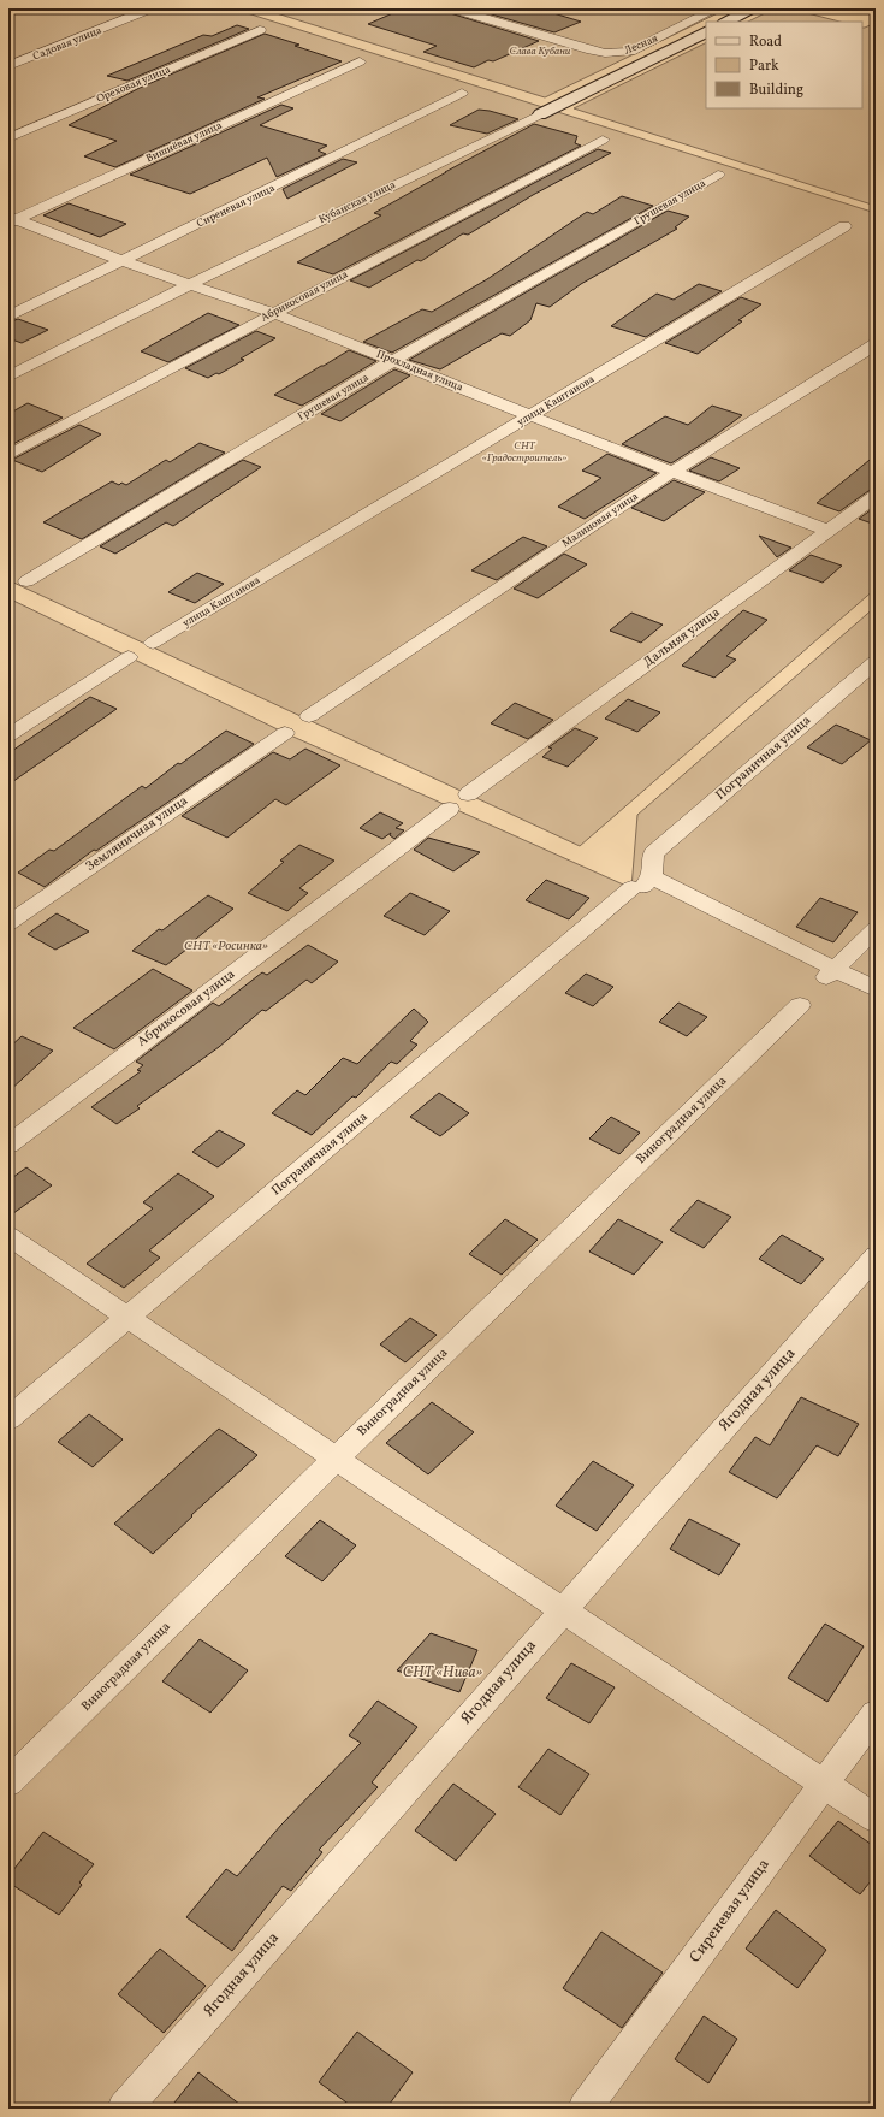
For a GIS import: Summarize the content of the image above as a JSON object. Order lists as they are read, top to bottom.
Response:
{
  "streets": {
    "street": [
      "Садовая улица",
      "Лесная",
      "Ореховая улица",
      "Вишнёвая улица",
      "Кубанская улица",
      "Грушевая улица",
      "Сиреневая улица",
      "Абрикосовая улица",
      "Прохладная улица",
      "улица Каштанова",
      "Малиновая улица",
      "Дальняя улица",
      "Пограничная улица",
      "Земляничная улица",
      "Виноградная улица",
      "Ягодная улица"
    ]
  },
  "crossings": [
    ["Вишнёвая улица", "Прохладная улица"],
    ["Кубанская улица", "Прохладная улица"],
    ["Грушевая улица", "Прохладная улица"],
    ["Сиреневая улица", "Прохладная улица"],
    ["Абрикосовая улица", "Прохладная улица"],
    ["Прохладная улица", "улица Каштанова"],
    ["Прохладная улица", "Малиновая улица"],
    ["Прохладная улица", "Дальняя улица"]
  ],
  "parks": [
    "Слава Кубани",
    "СНТ «Градостроитель»",
    "СНТ «Росинка»",
    "СНТ «Нива»"
  ],
  "legend": ["Road", "Park", "Building"]
}
